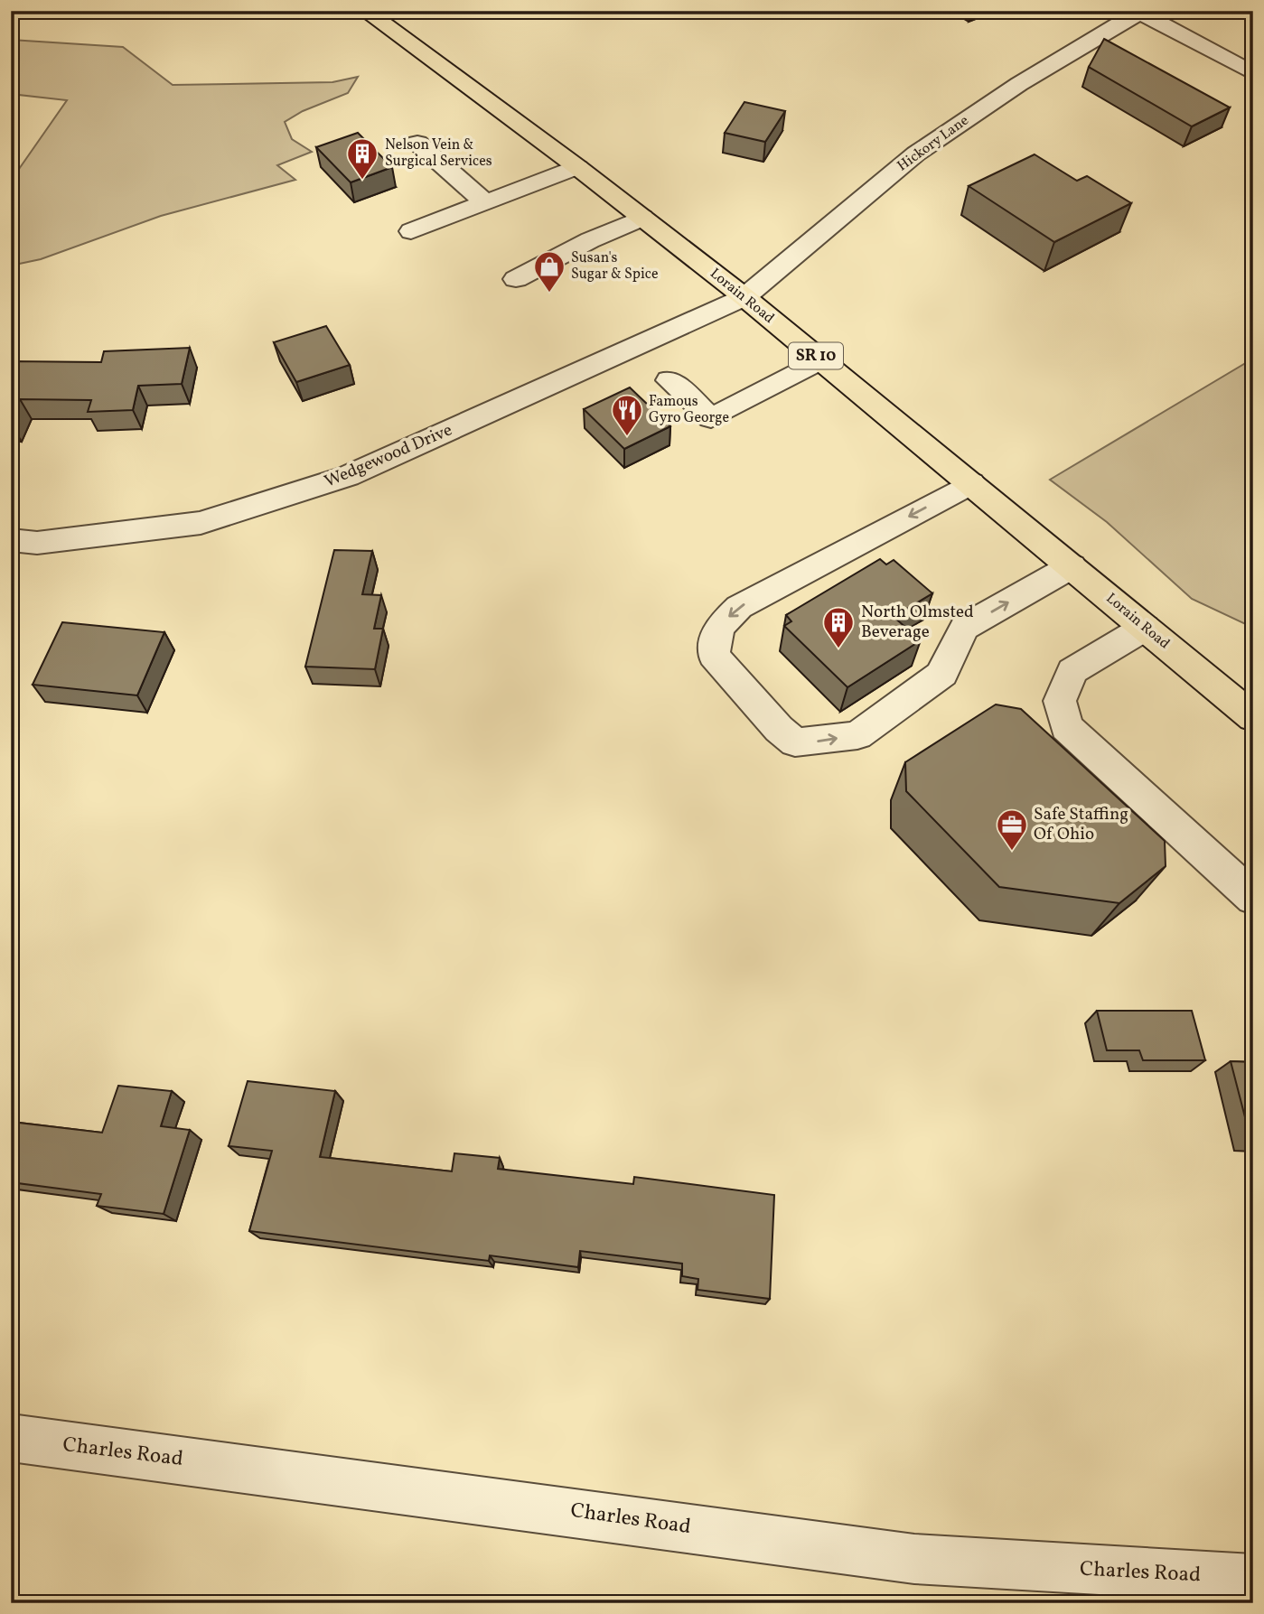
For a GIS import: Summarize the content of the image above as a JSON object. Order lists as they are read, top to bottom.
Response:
{
  "streets": {
    "main road": ["Lorain Road", "SR 10"],
    "street": ["Hickory Lane", "Wedgewood Drive", "Charles Road"]
  },
  "crossings": [
    ["Hickory Lane", "Lorain Road"],
    ["Hickory Lane", "Wedgewood Drive"],
    ["Lorain Road", "Wedgewood Drive"]
  ],
  "places": {
    "building": ["Nelson Vein & Surgical Services", "North Olmsted Beverage"],
    "shop": ["Susan's Sugar & Spice"],
    "restaurant": ["Famous Gyro George"],
    "office": ["Safe Staffing Of Ohio"]
  }
}
